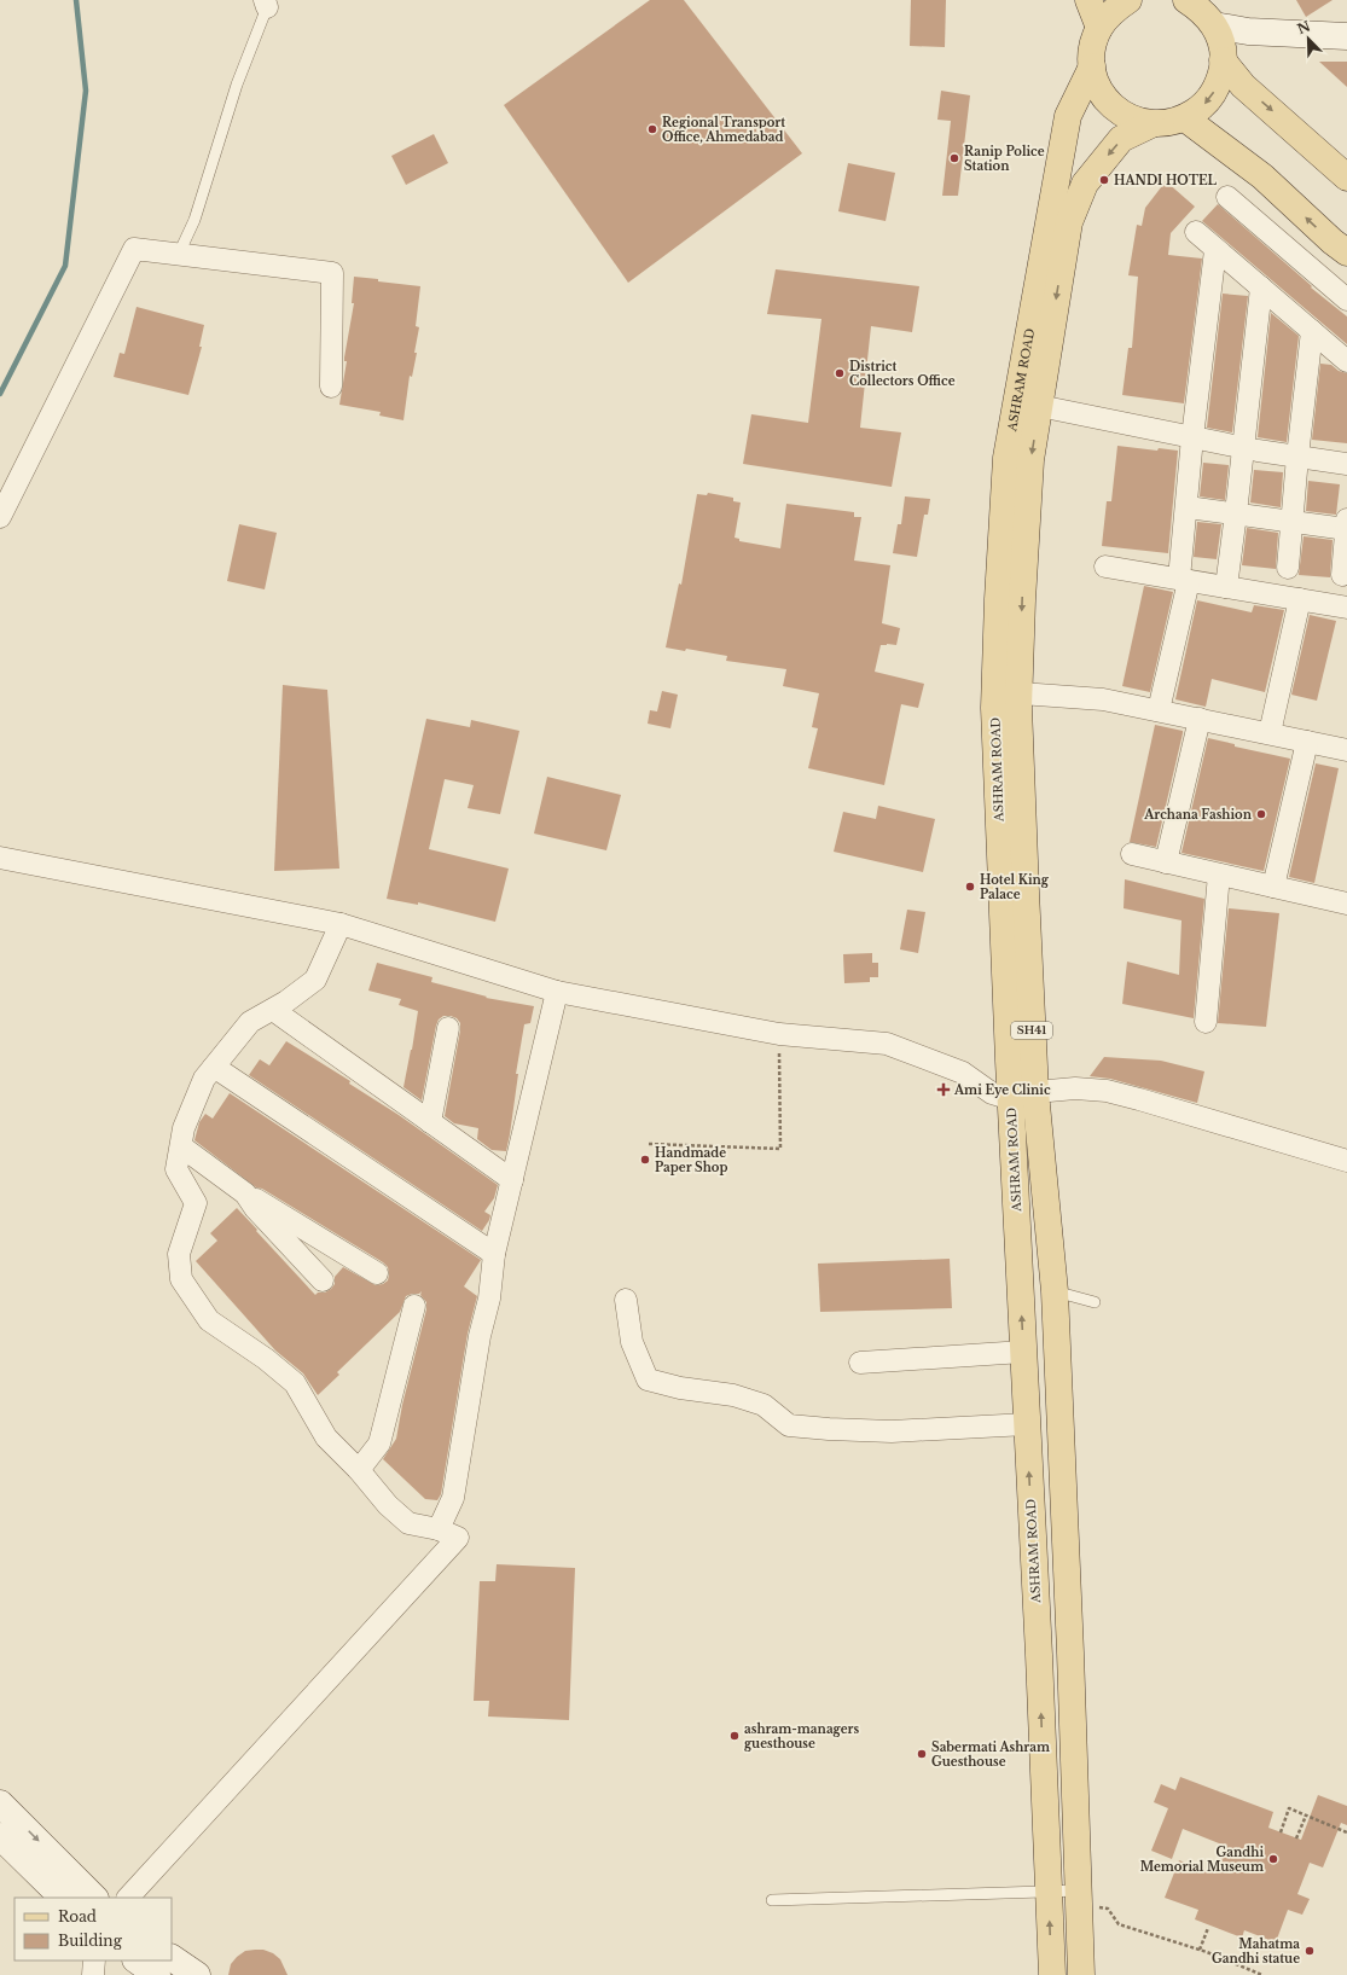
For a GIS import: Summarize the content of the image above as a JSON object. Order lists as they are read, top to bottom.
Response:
{
  "streets": {
    "main road": ["ASHRAM ROAD", "SH41"]
  },
  "places": {
    "other": [
      "Regional Transport Office, Ahmedabad",
      "Ranip Police Station",
      "HANDI HOTEL",
      "District Collectors Office",
      "Archana Fashion",
      "Hotel King Palace",
      "Handmade Paper Shop",
      "ashram-managers guesthouse",
      "Sabermati Ashram Guesthouse",
      "Gandhi Memorial Museum",
      "Mahatma Gandhi statue"
    ],
    "health": ["Ami Eye Clinic"]
  },
  "legend": ["Road", "Building"],
  "north": "top left"
}
